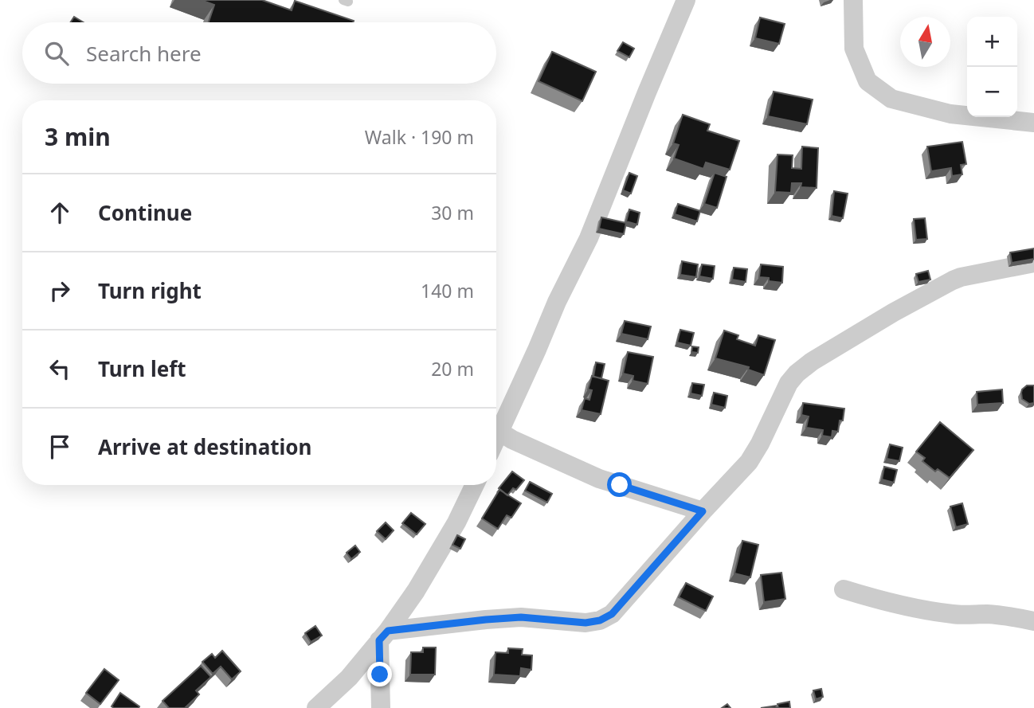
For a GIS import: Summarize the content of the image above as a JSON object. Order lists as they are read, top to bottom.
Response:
{
  "north": "top",
  "page": {
    "map_buttons": ["+", "−"],
    "search": "Search here",
    "heading": ["3 min", "Walk · 190 m"],
    "list": [
      ["Continue", "30 m"],
      ["Turn right", "140 m"],
      ["Turn left", "20 m"],
      "Arrive at destination"
    ]
  }
}
